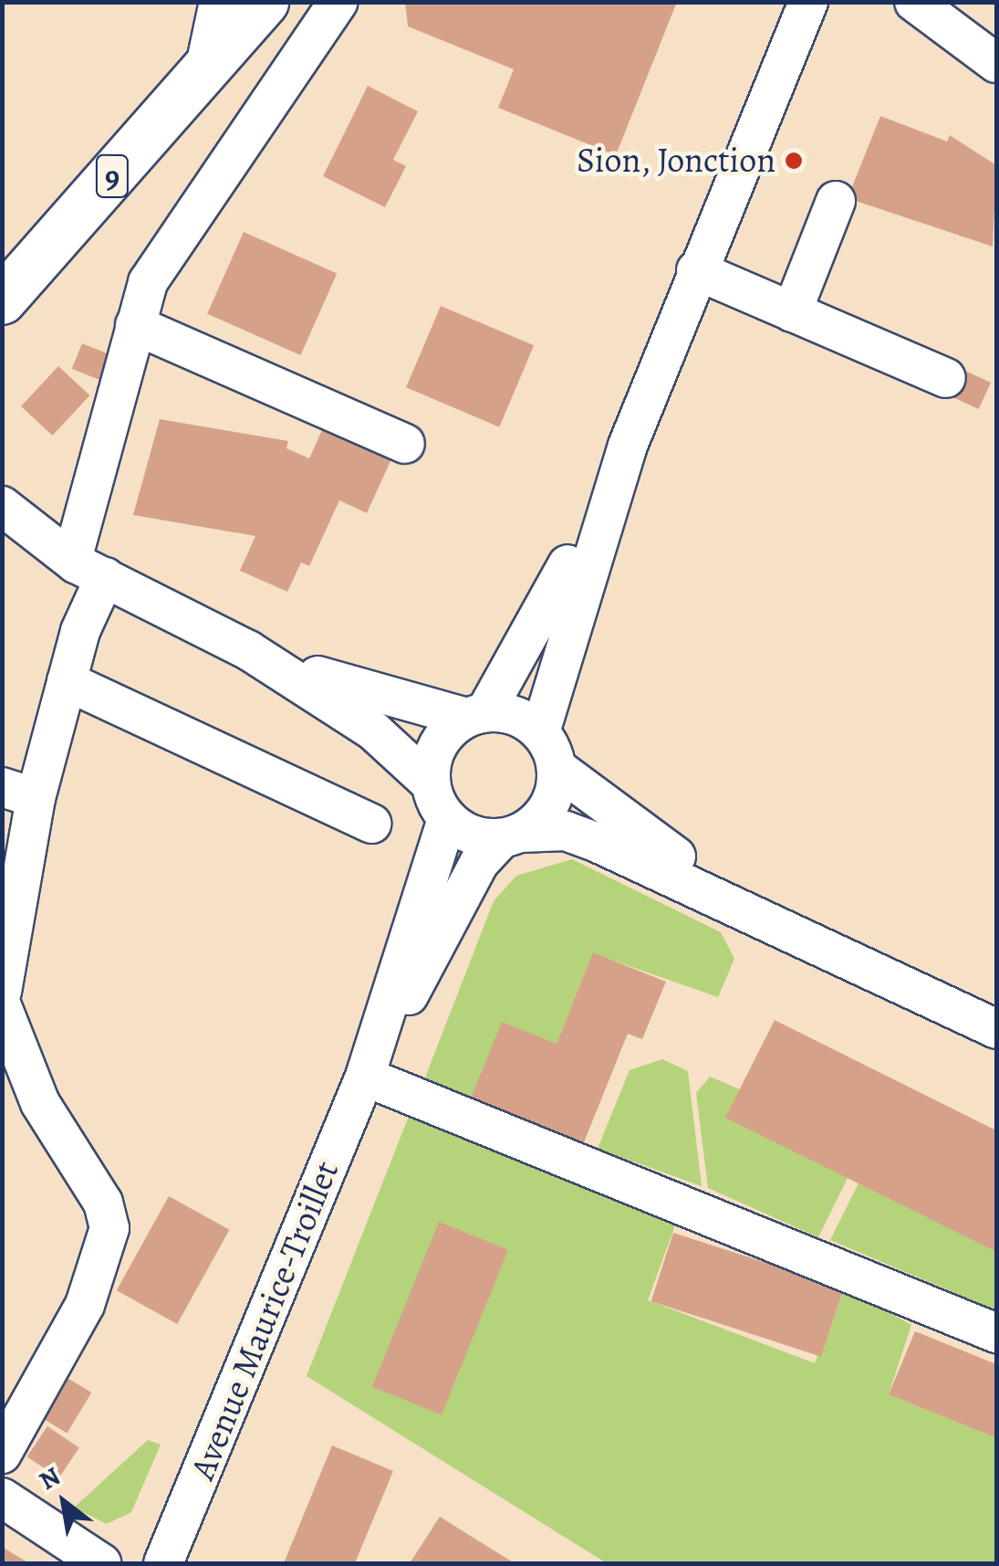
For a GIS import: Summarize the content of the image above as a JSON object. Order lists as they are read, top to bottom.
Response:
{
  "streets": {
    "main road": ["9"],
    "street": ["Avenue Maurice-Troillet"]
  },
  "places": ["Sion, Jonction"],
  "north": "top left"
}
